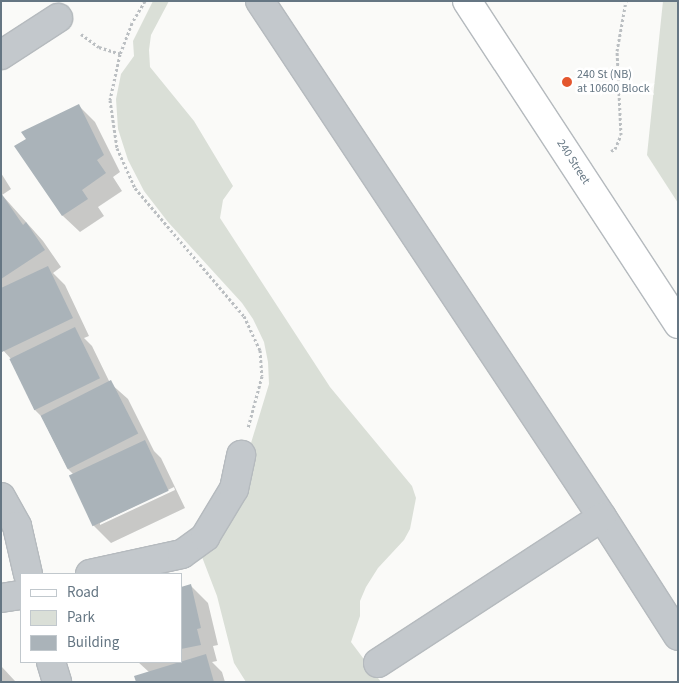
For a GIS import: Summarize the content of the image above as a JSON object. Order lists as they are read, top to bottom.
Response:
{
  "streets": {
    "main road": ["240 Street"]
  },
  "places": ["240 St (NB) at 10600 Block"],
  "legend": ["Road", "Park", "Building"]
}
